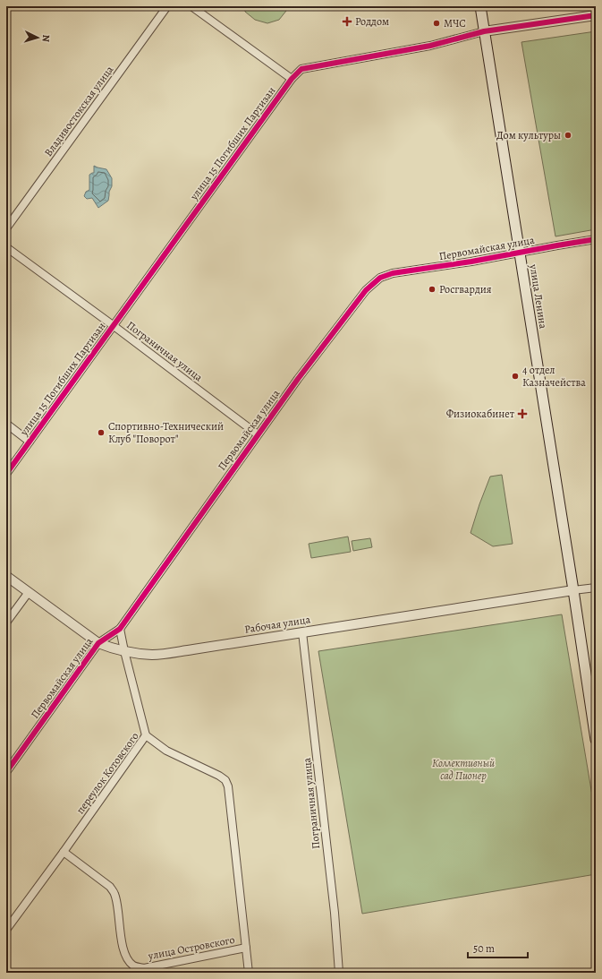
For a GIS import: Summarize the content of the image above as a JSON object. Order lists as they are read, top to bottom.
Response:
{
  "streets": {
    "main road": ["улица Ленина"],
    "street": [
      "Владивостокская улица",
      "улица 15 Погибших Партизан",
      "Первомайская улица",
      "Пограничная улица",
      "Рабочая улица",
      "переулок Котовского",
      "улица Островского"
    ]
  },
  "crossings": [
    ["улица 15 Погибших Партизан", "улица Ленина"],
    ["улица 15 Погибших Партизан", "Пограничная улица"],
    ["Первомайская улица", "улица Ленина"],
    ["Первомайская улица", "Пограничная улица"],
    ["Первомайская улица", "Рабочая улица"],
    ["улица Ленина", "Рабочая улица"],
    ["Пограничная улица", "Рабочая улица"],
    ["переулок Котовского", "улица Островского"]
  ],
  "parks": ["Коллективный сад Пионер"],
  "places": {
    "health": ["Роддом", "Физиокабинет"],
    "other": [
      "МЧС",
      "Дом культуры",
      "Росгвардия",
      "4 отдел Казначейства",
      "Спортивно-Технический Клуб \"Поворот\""
    ]
  },
  "scale_bar": "50 m",
  "north": "right"
}
